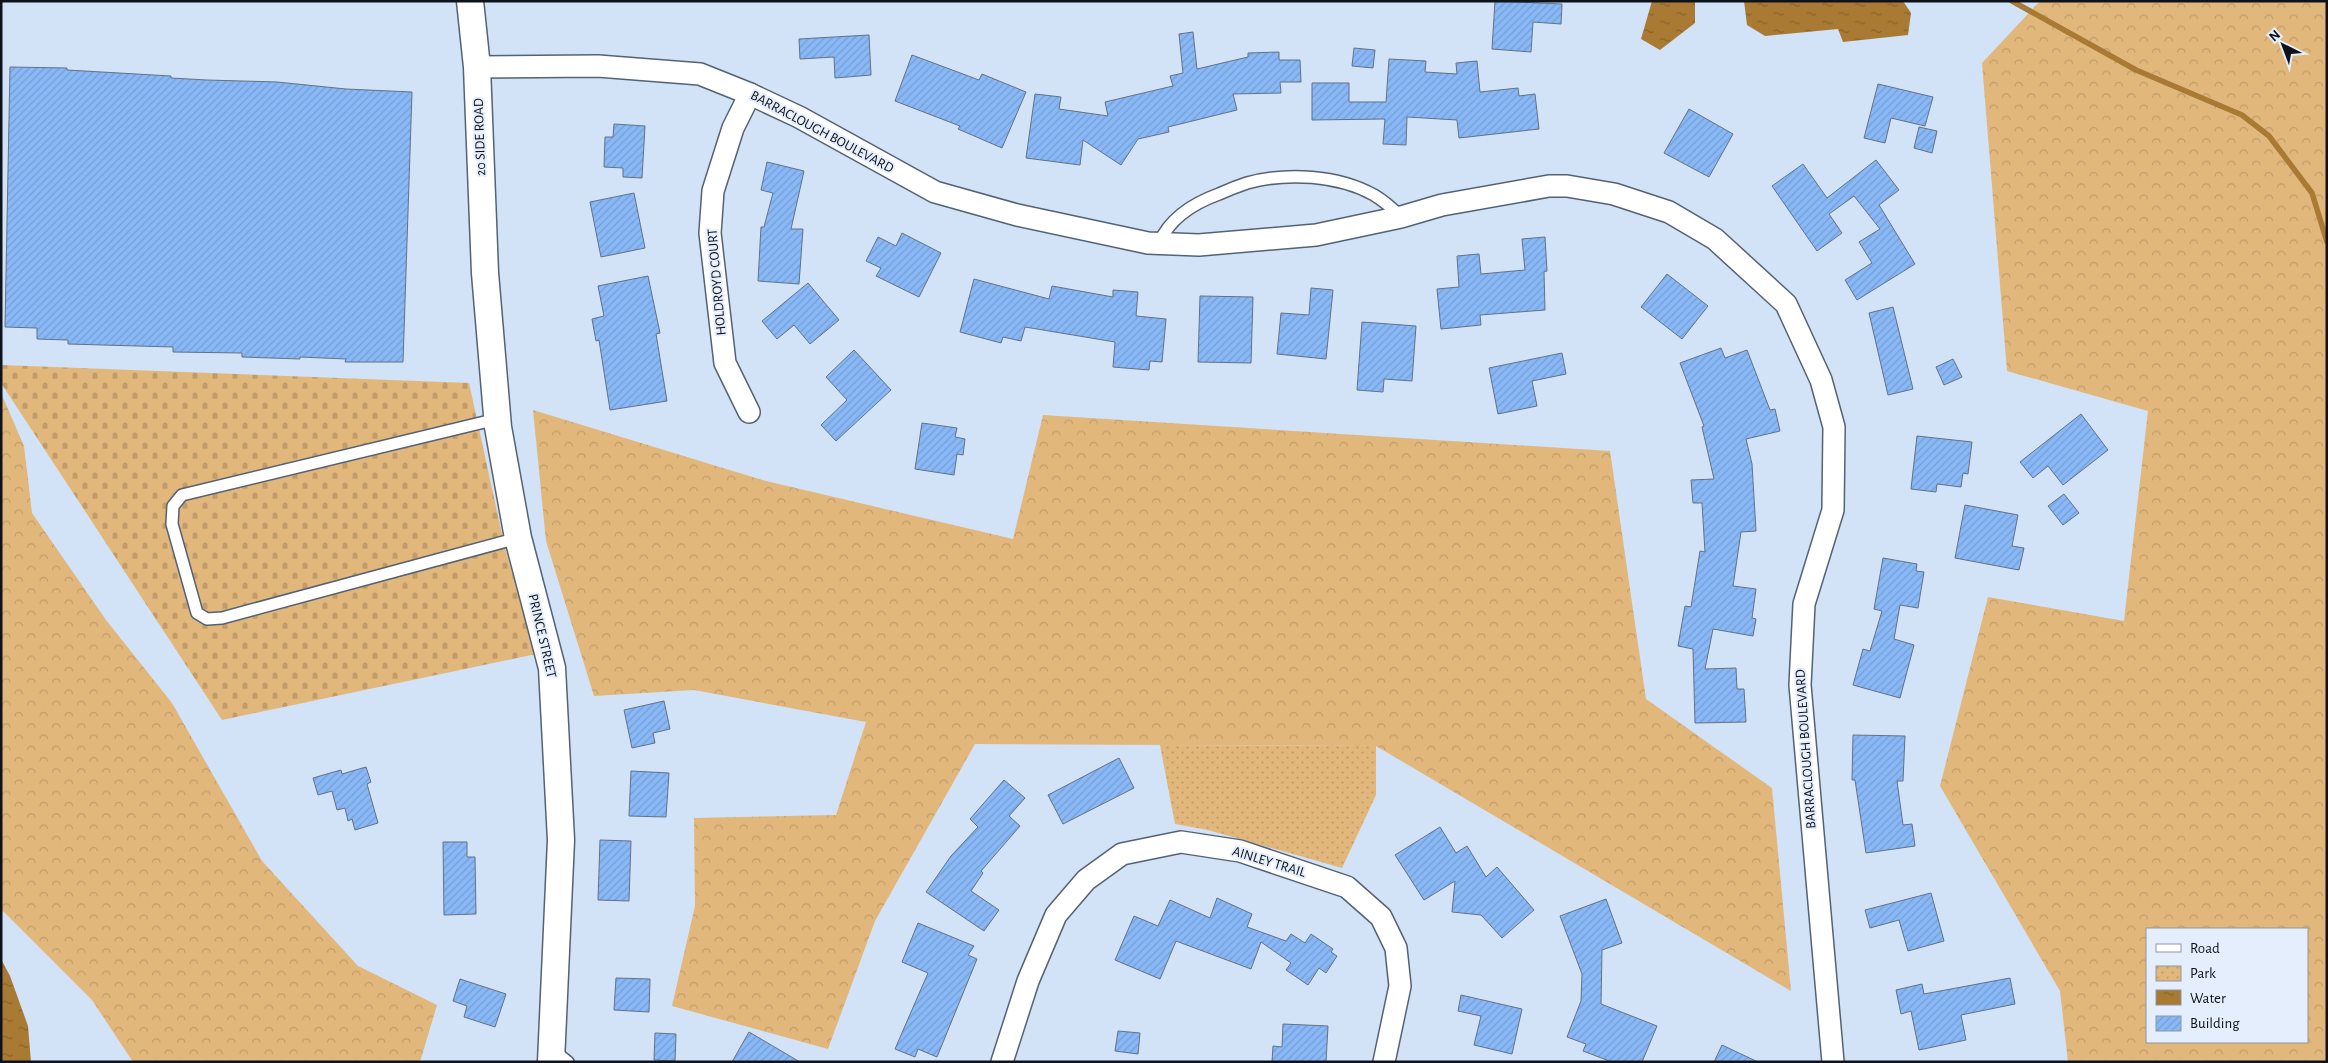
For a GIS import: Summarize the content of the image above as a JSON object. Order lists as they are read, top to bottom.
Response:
{
  "streets": {
    "street": [
      "BARRACLOUGH BOULEVARD",
      "20 SIDE ROAD",
      "HOLDROYD COURT",
      "PRINCE STREET",
      "AINLEY TRAIL"
    ]
  },
  "crossings": [
    ["BARRACLOUGH BOULEVARD", "20 SIDE ROAD"],
    ["BARRACLOUGH BOULEVARD", "HOLDROYD COURT"],
    ["20 SIDE ROAD", "PRINCE STREET"]
  ],
  "legend": [
    "Road",
    "Park",
    "Water",
    "Building"
  ],
  "north": "top left"
}
